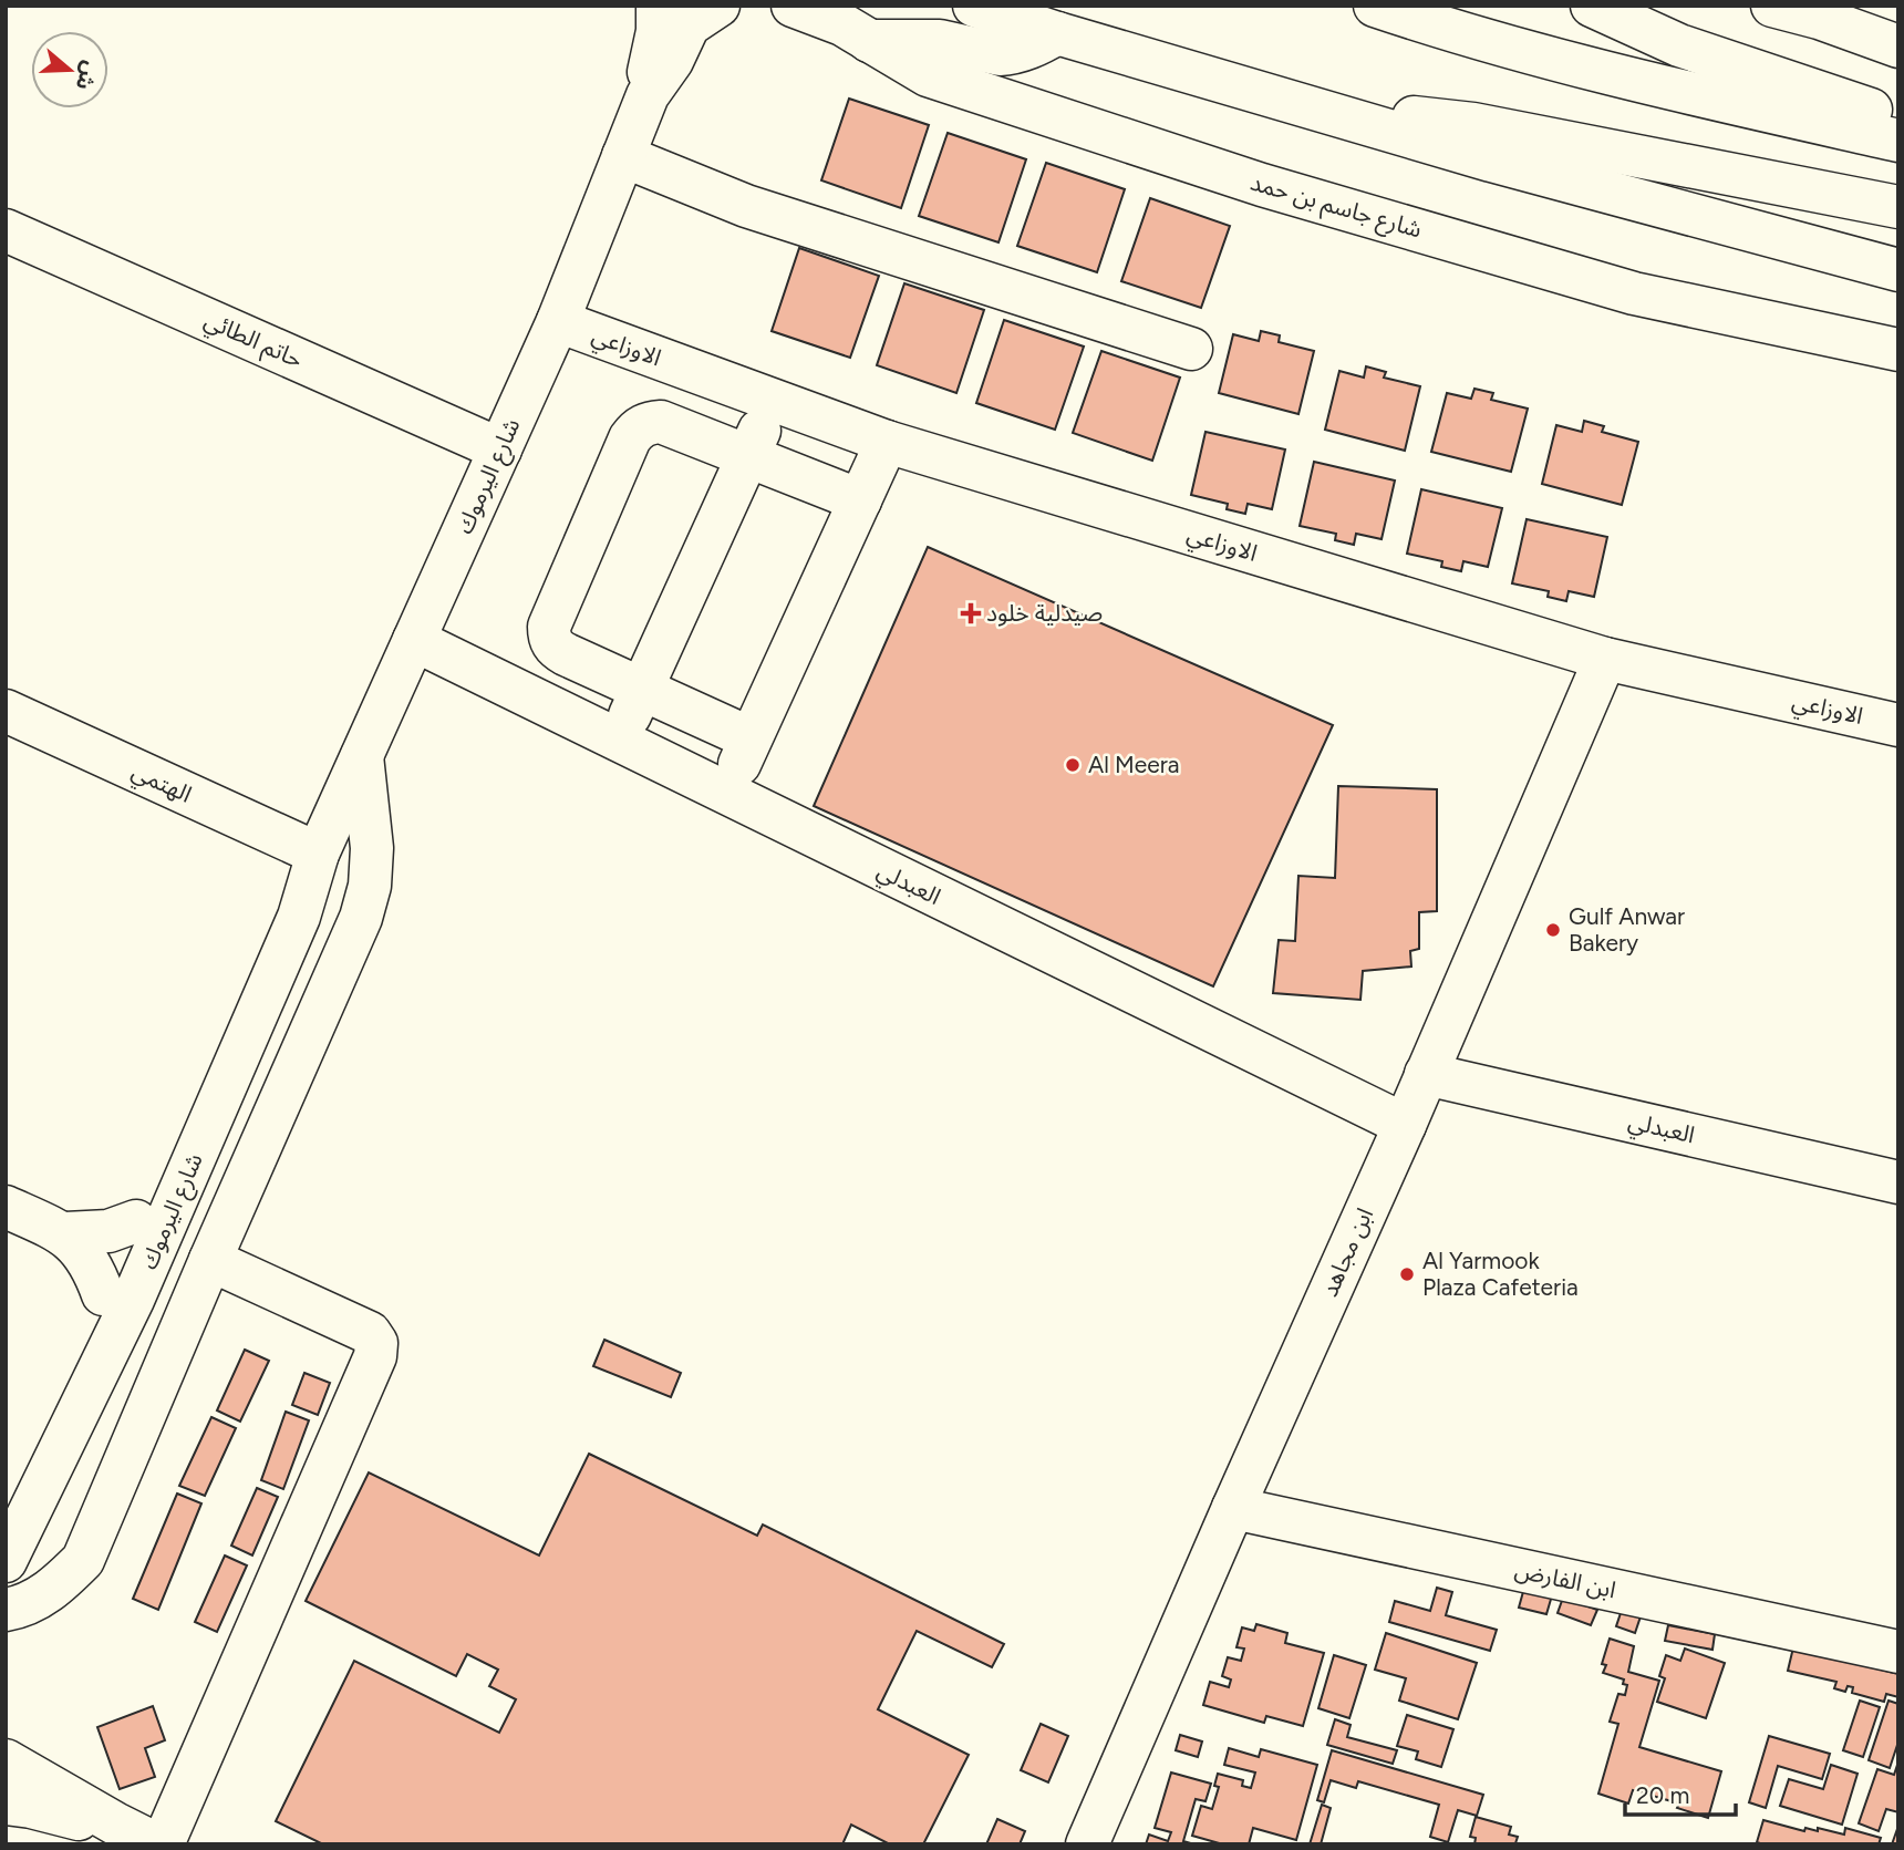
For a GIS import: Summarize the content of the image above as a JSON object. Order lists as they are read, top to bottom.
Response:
{
  "streets": {
    "street": [
      "شارع جاسم بن حمد",
      "حاتم الطائي",
      "الاوزاعي",
      "شارع اليرموك",
      "الهتمي",
      "العبدلي",
      "ابن مجاهد",
      "ابن الفارض"
    ]
  },
  "crossings": [
    ["حاتم الطائي", "شارع اليرموك"],
    ["الاوزاعي", "شارع اليرموك"],
    ["الاوزاعي", "ابن مجاهد"],
    ["شارع اليرموك", "الهتمي"],
    ["شارع اليرموك", "العبدلي"],
    ["العبدلي", "ابن مجاهد"],
    ["ابن مجاهد", "ابن الفارض"]
  ],
  "places": {
    "health": ["صيدلية خلود"],
    "other": ["Al Meera", "Gulf Anwar Bakery", "Al Yarmook Plaza Cafeteria"]
  },
  "scale_bar": "20 m",
  "north": "right"
}
